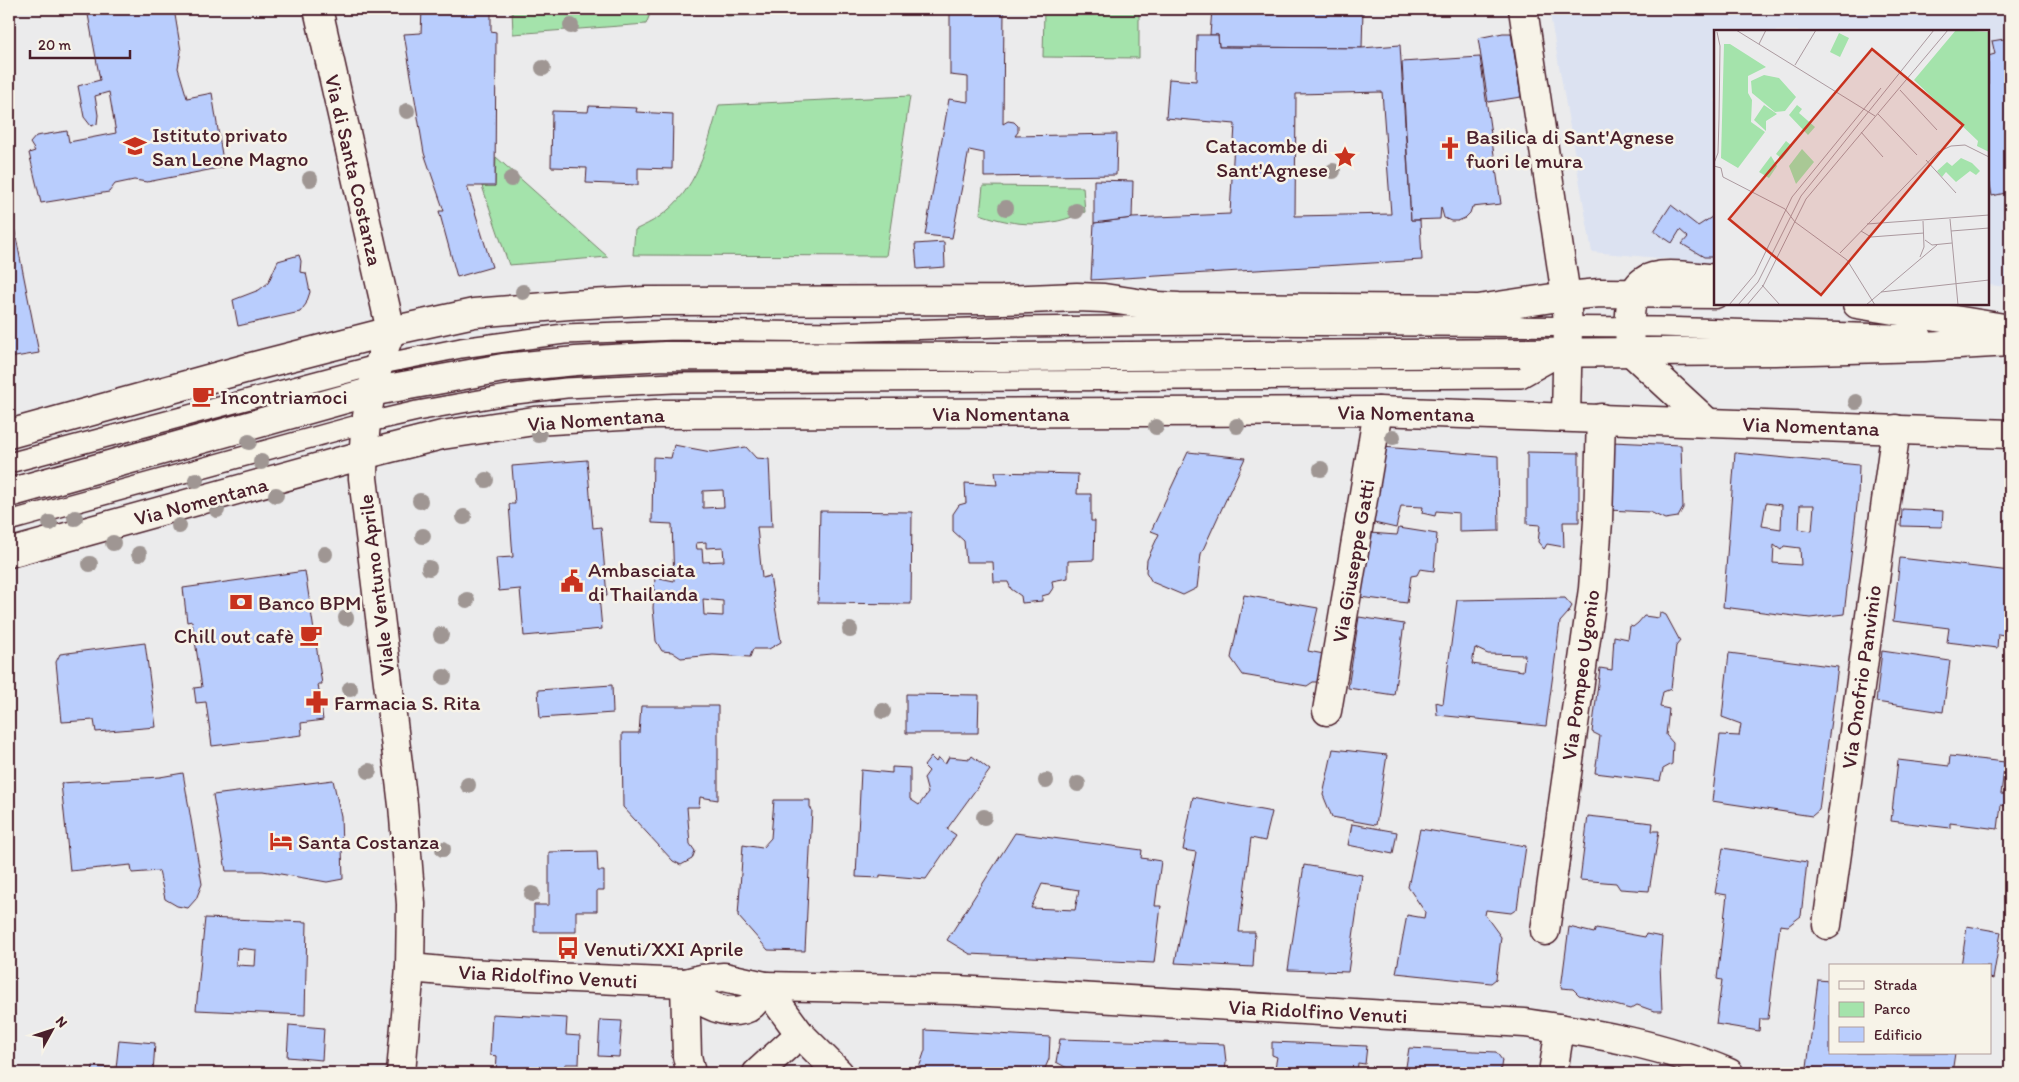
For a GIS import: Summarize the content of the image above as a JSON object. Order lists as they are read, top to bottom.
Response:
{
  "streets": {
    "street": [
      "Via di Santa Costanza",
      "Via Nomentana",
      "Via Giuseppe Gatti",
      "Viale Ventuno Aprile",
      "Via Pompeo Ugonio",
      "Via Onofrio Panvinio",
      "Via Ridolfino Venuti"
    ]
  },
  "crossings": [
    ["Via di Santa Costanza", "Viale Ventuno Aprile"],
    ["Via Nomentana", "Via Giuseppe Gatti"],
    ["Via Nomentana", "Viale Ventuno Aprile"],
    ["Via Nomentana", "Via Pompeo Ugonio"],
    ["Via Nomentana", "Via Onofrio Panvinio"],
    ["Viale Ventuno Aprile", "Via Ridolfino Venuti"]
  ],
  "places": {
    "school or university": ["Istituto privato San Leone Magno"],
    "church": ["Basilica di Sant'Agnese fuori le mura"],
    "place": ["Catacombe di Sant'Agnese"],
    "cafe": ["Incontriamoci", "Chill out cafè"],
    "public building": ["Ambasciata di Thailanda"],
    "bank": ["Banco BPM"],
    "pharmacy": ["Farmacia S. Rita"],
    "hotel": ["Santa Costanza"],
    "bus stop": ["Venuti/XXI Aprile"]
  },
  "legend": ["Strada", "Parco", "Edificio"],
  "scale_bar": "20 m",
  "north": "top right"
}
